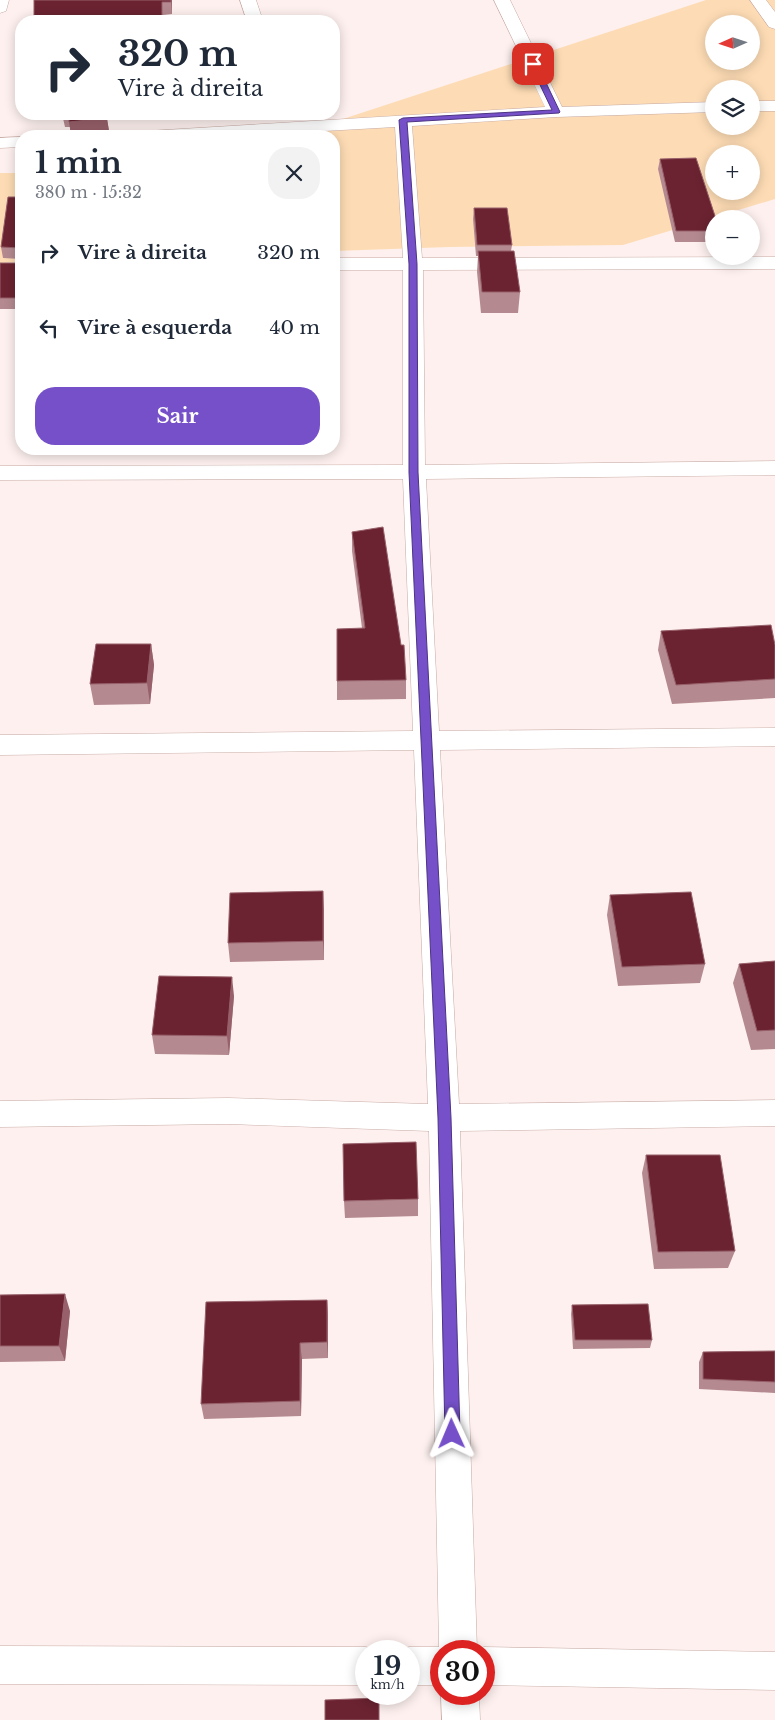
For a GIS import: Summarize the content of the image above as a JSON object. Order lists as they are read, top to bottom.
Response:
{
  "north": "left",
  "page": {
    "map_buttons": ["+", "−"],
    "turn": ["320 m", "Vire à direita"],
    "heading": ["1 min", "380 m · 15:32"],
    "list": [
      {
        "name": "Vire à direita",
        "value": "320 m"
      },
      {
        "name": "Vire à esquerda",
        "value": "40 m"
      }
    ],
    "buttons": "Sair",
    "speed": "19 km/h",
    "limit": "30"
  }
}
